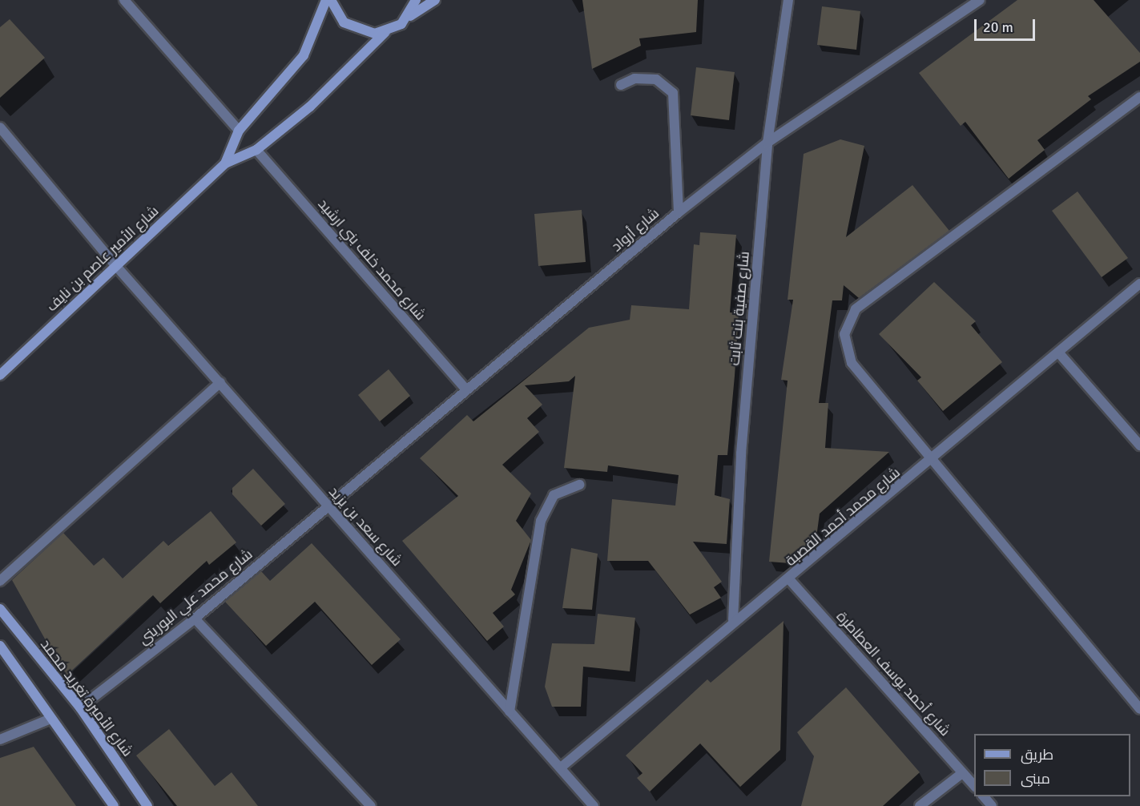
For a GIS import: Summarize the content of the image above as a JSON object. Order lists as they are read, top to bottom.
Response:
{
  "streets": {
    "street": [
      "شارع أرواد",
      "شارع الأمير عاصم بن نايف",
      "شارع محمد خلف بني ارشيد",
      "شارع صفية بنت ثابت",
      "شارع محمد أحمد القصبة",
      "شارع سعد بن يزيد",
      "شارع محمد علي البوريني",
      "شارع أحمد يوسف العطاطرة",
      "شارع الأميرة تغريد محمد"
    ]
  },
  "crossings": [
    ["شارع أرواد", "شارع محمد خلف بني ارشيد"],
    ["شارع أرواد", "شارع صفية بنت ثابت"],
    ["شارع أرواد", "شارع سعد بن يزيد"],
    ["شارع أرواد", "شارع محمد علي البوريني"],
    ["شارع الأمير عاصم بن نايف", "شارع محمد خلف بني ارشيد"],
    ["شارع الأمير عاصم بن نايف", "شارع سعد بن يزيد"],
    ["شارع صفية بنت ثابت", "شارع محمد أحمد القصبة"],
    ["شارع محمد أحمد القصبة", "شارع سعد بن يزيد"],
    ["شارع محمد أحمد القصبة", "شارع أحمد يوسف العطاطرة"],
    ["شارع سعد بن يزيد", "شارع محمد علي البوريني"],
    ["شارع محمد علي البوريني", "شارع الأميرة تغريد محمد"]
  ],
  "legend": ["طريق", "مبنى"],
  "scale_bar": "20 m"
}
